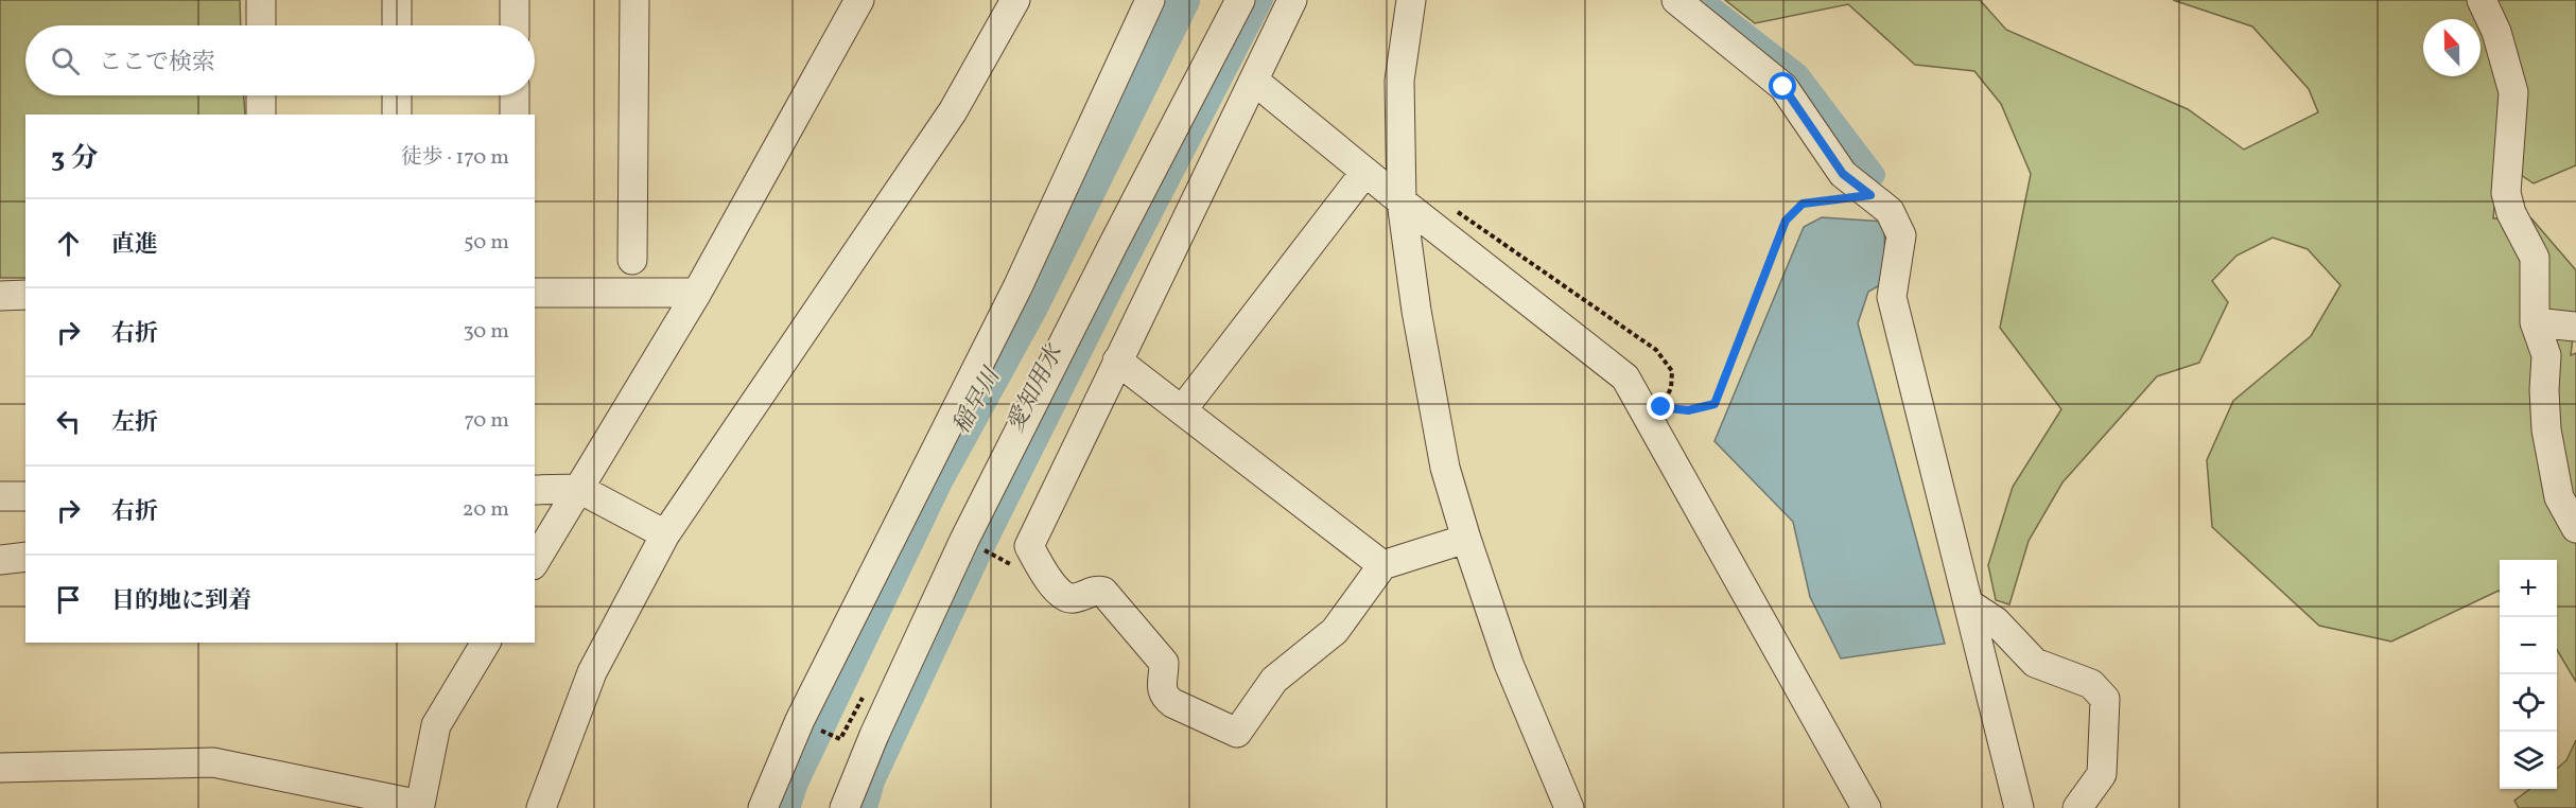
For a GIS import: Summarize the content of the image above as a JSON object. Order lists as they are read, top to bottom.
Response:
{
  "water": ["愛知用水", "稲早川"],
  "north": "top",
  "page": {
    "search": "ここで検索",
    "heading": ["3 分", "徒歩 · 170 m"],
    "list": [
      ["直進", "50 m"],
      ["右折", "30 m"],
      ["左折", "70 m"],
      ["右折", "20 m"],
      "目的地に到着"
    ],
    "map_buttons": ["+", "−"]
  }
}
